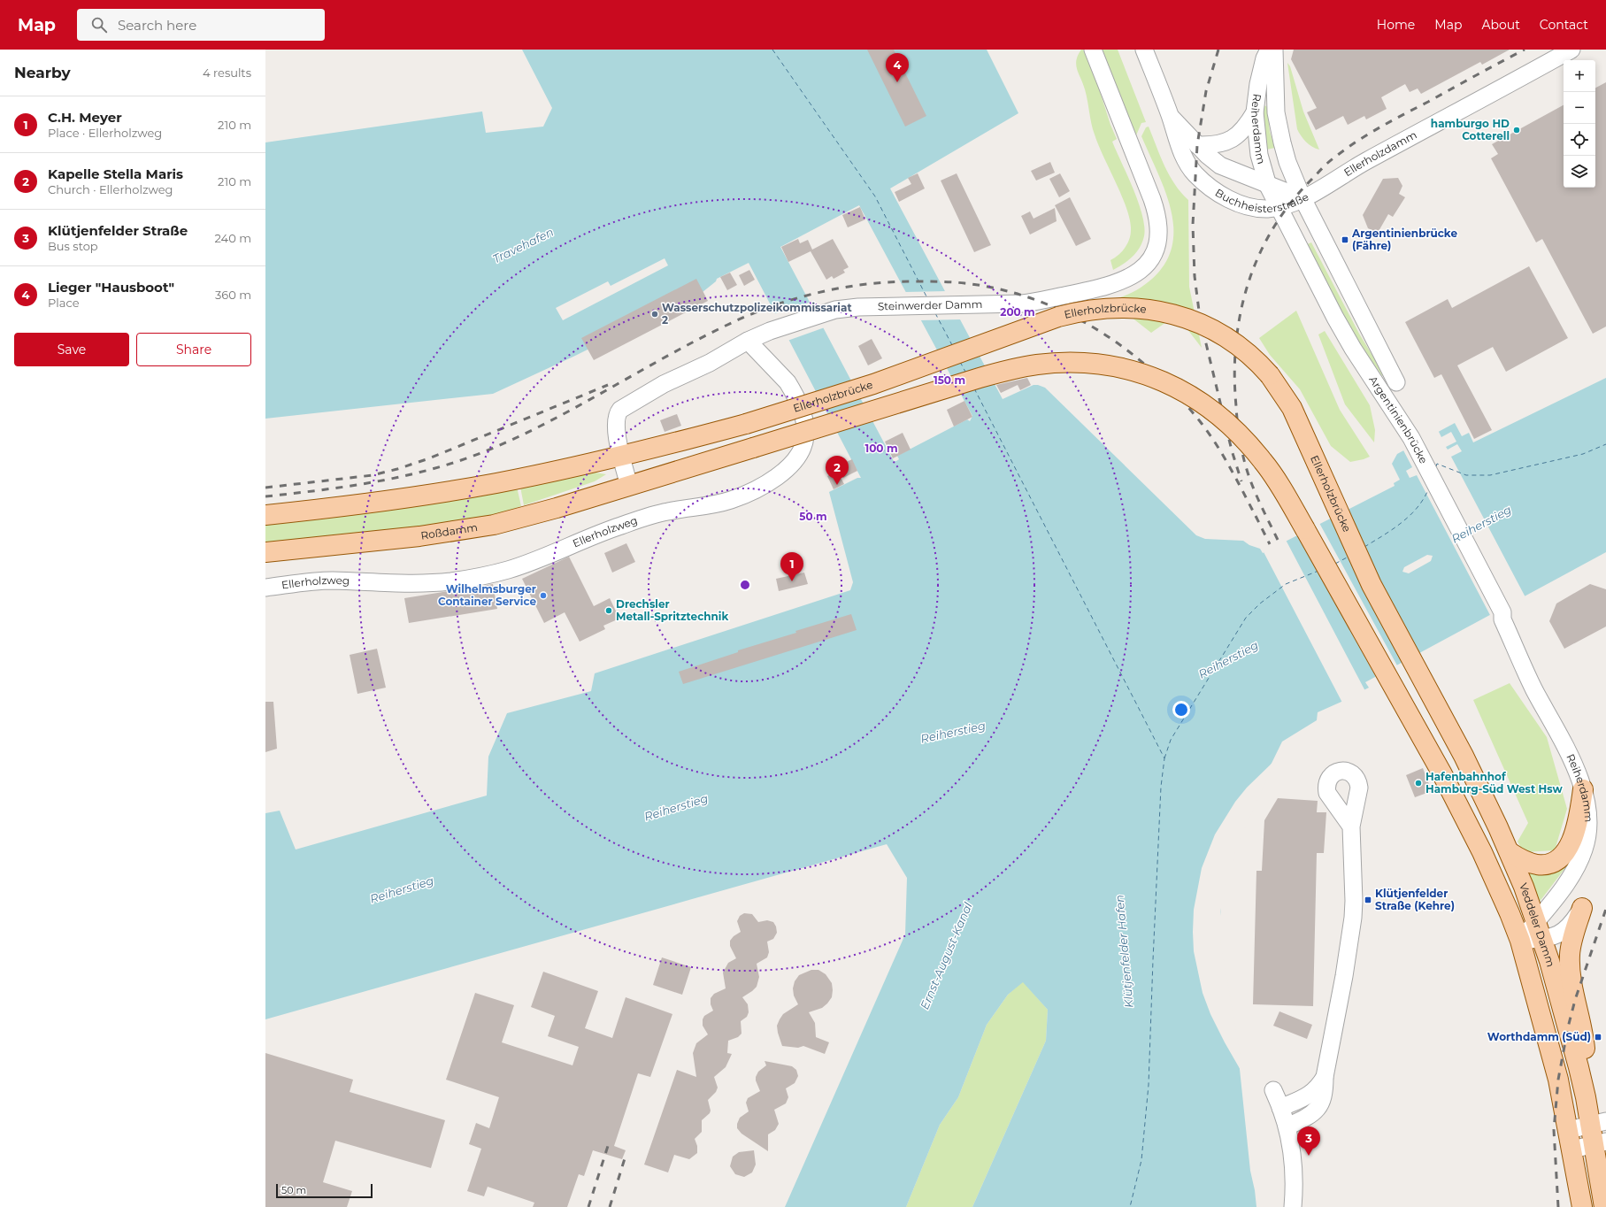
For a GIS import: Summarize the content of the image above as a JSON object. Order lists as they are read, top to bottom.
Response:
{
  "streets": {
    "main road": ["Ellerholzbrücke", "Roßdamm", "Veddeler Damm"],
    "street": [
      "Reiherdamm",
      "Ellerholzdamm",
      "Buchheisterstraße",
      "Steinwerder Damm",
      "Argentinienbrücke",
      "Ellerholzweg"
    ]
  },
  "crossings": [
    ["Reiherdamm", "Ellerholzdamm"],
    ["Reiherdamm", "Buchheisterstraße"],
    ["Reiherdamm", "Argentinienbrücke"],
    ["Reiherdamm", "Veddeler Damm"],
    ["Ellerholzdamm", "Buchheisterstraße"],
    ["Ellerholzdamm", "Argentinienbrücke"],
    ["Buchheisterstraße", "Argentinienbrücke"],
    ["Steinwerder Damm", "Ellerholzbrücke"],
    ["Steinwerder Damm", "Roßdamm"],
    ["Steinwerder Damm", "Ellerholzweg"],
    ["Steinwerder Damm", "Veddeler Damm"],
    ["Ellerholzbrücke", "Veddeler Damm"],
    ["Roßdamm", "Veddeler Damm"]
  ],
  "water": [
    "Travehafen",
    "Reiherstieg",
    "Klütjenfelder Hafen",
    "Ernst-August-Kanal"
  ],
  "places": {
    "other": [
      "hamburgo HD Cotterell",
      "Wasserschutzpolizeikommissariat 2",
      "Wilhelmsburger Container Service",
      "Drechsler Metall-Spritztechnik",
      "Hafenbahnhof Hamburg-Süd West Hsw"
    ],
    "transit": ["Argentinienbrücke (Fähre)", "Klütjenfelder Straße (Kehre)", "Worthdamm (Süd)"]
  },
  "scale_bar": "50 m",
  "page": {
    "header": "Map",
    "search": "Search here",
    "nav": [
      "Home",
      "Map",
      "About",
      "Contact"
    ],
    "heading": ["Nearby", "4 results"],
    "pins": [
      "4",
      "2",
      "1",
      "3"
    ],
    "map_buttons": ["+", "−"],
    "list": [
      {
        "mark": "1",
        "name": "C.H. Meyer",
        "note": "Place · Ellerholzweg",
        "value": "210 m"
      },
      {
        "mark": "2",
        "name": "Kapelle Stella Maris",
        "note": "Church · Ellerholzweg",
        "value": "210 m"
      },
      {
        "mark": "3",
        "name": "Klütjenfelder Straße",
        "note": "Bus stop",
        "value": "240 m"
      },
      {
        "mark": "4",
        "name": "Lieger \"Hausboot\"",
        "note": "Place",
        "value": "360 m"
      }
    ],
    "buttons": ["Save", "Share"],
    "scale": "50 m"
  },
  "rings": [
    "200 m",
    "150 m",
    "100 m",
    "50 m"
  ]
}
